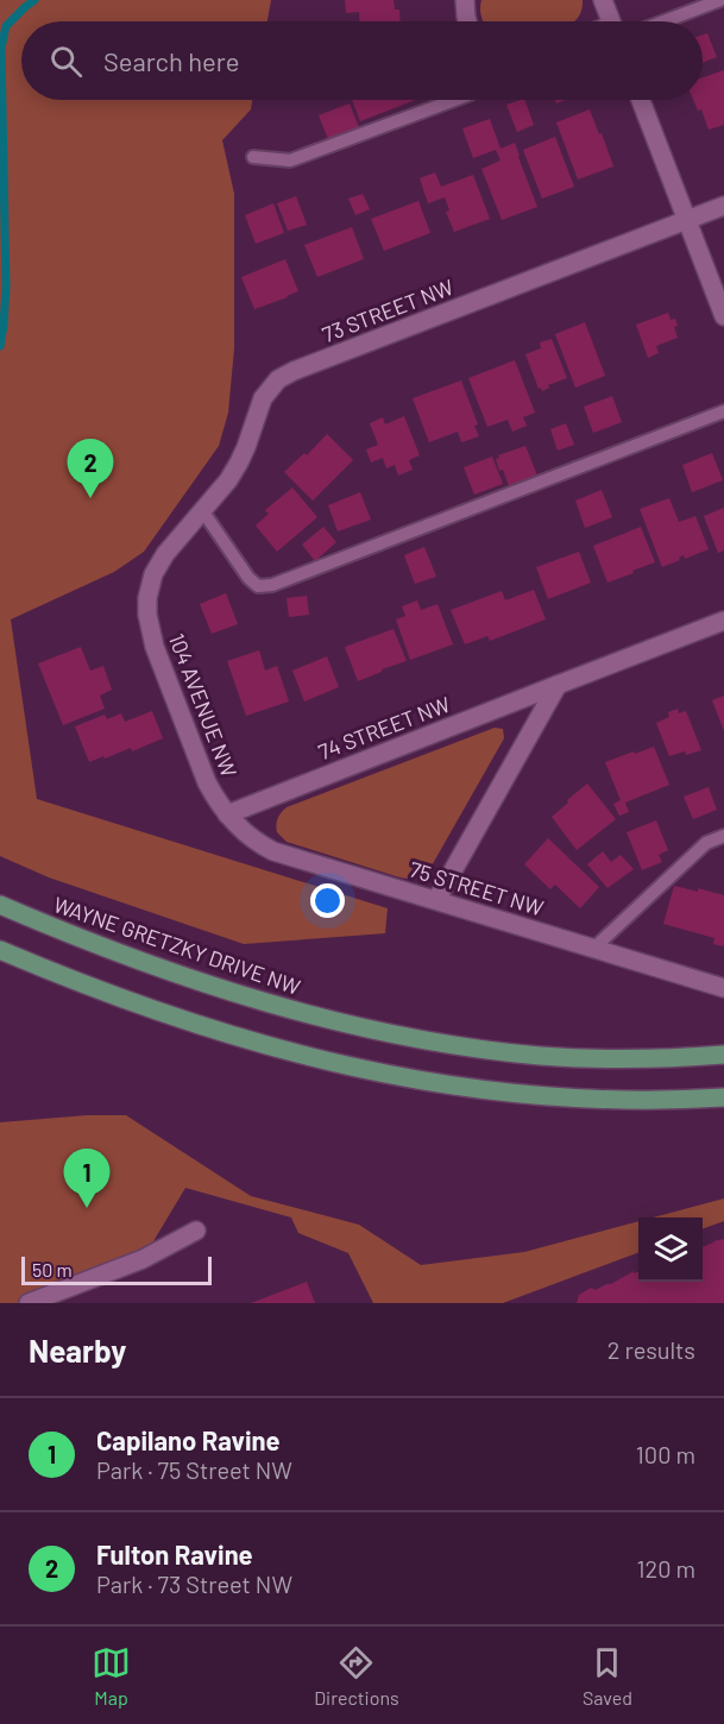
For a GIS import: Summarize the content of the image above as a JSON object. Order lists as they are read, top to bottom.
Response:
{
  "streets": {
    "main road": ["WAYNE GRETZKY DRIVE NW"],
    "street": [
      "73 STREET NW",
      "104 AVENUE NW",
      "74 STREET NW",
      "75 STREET NW"
    ]
  },
  "crossings": [
    ["73 STREET NW", "104 AVENUE NW"],
    ["104 AVENUE NW", "74 STREET NW"],
    ["104 AVENUE NW", "75 STREET NW"],
    ["74 STREET NW", "75 STREET NW"]
  ],
  "scale_bar": "50 m",
  "page": {
    "search": "Search here",
    "pins": ["2", "1"],
    "scale": "50 m",
    "heading": ["Nearby", "2 results"],
    "list": [
      {
        "mark": "1",
        "name": "Capilano Ravine",
        "note": "Park · 75 Street NW",
        "value": "100 m"
      },
      {
        "mark": "2",
        "name": "Fulton Ravine",
        "note": "Park · 73 Street NW",
        "value": "120 m"
      }
    ],
    "nav": ["Map", "Directions", "Saved"]
  }
}
